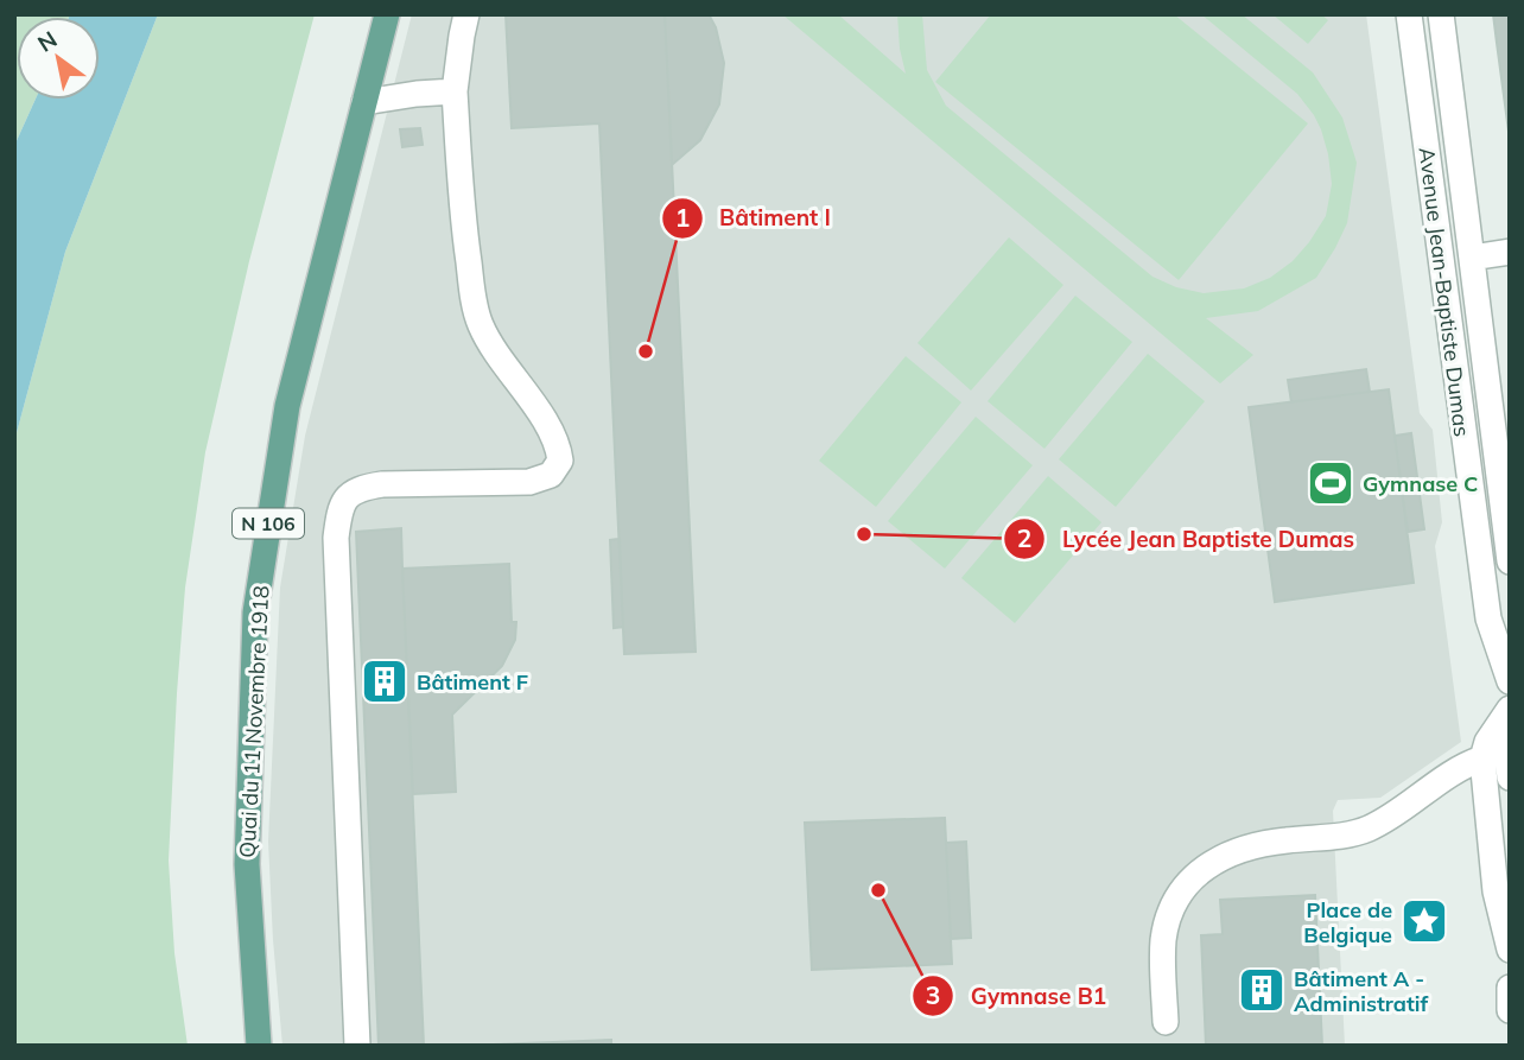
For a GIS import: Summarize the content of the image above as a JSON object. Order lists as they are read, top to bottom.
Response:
{
  "streets": {
    "main road": ["N 106", "Quai du 11 Novembre 1918"],
    "street": ["Avenue Jean-Baptiste Dumas"]
  },
  "places": {
    "other": ["Bâtiment I", "Lycée Jean Baptiste Dumas", "Gymnase B1"],
    "sports": ["Gymnase C"],
    "building": ["Bâtiment F", "Bâtiment A - Administratif"],
    "place": ["Place de Belgique"]
  },
  "north": "top left"
}
